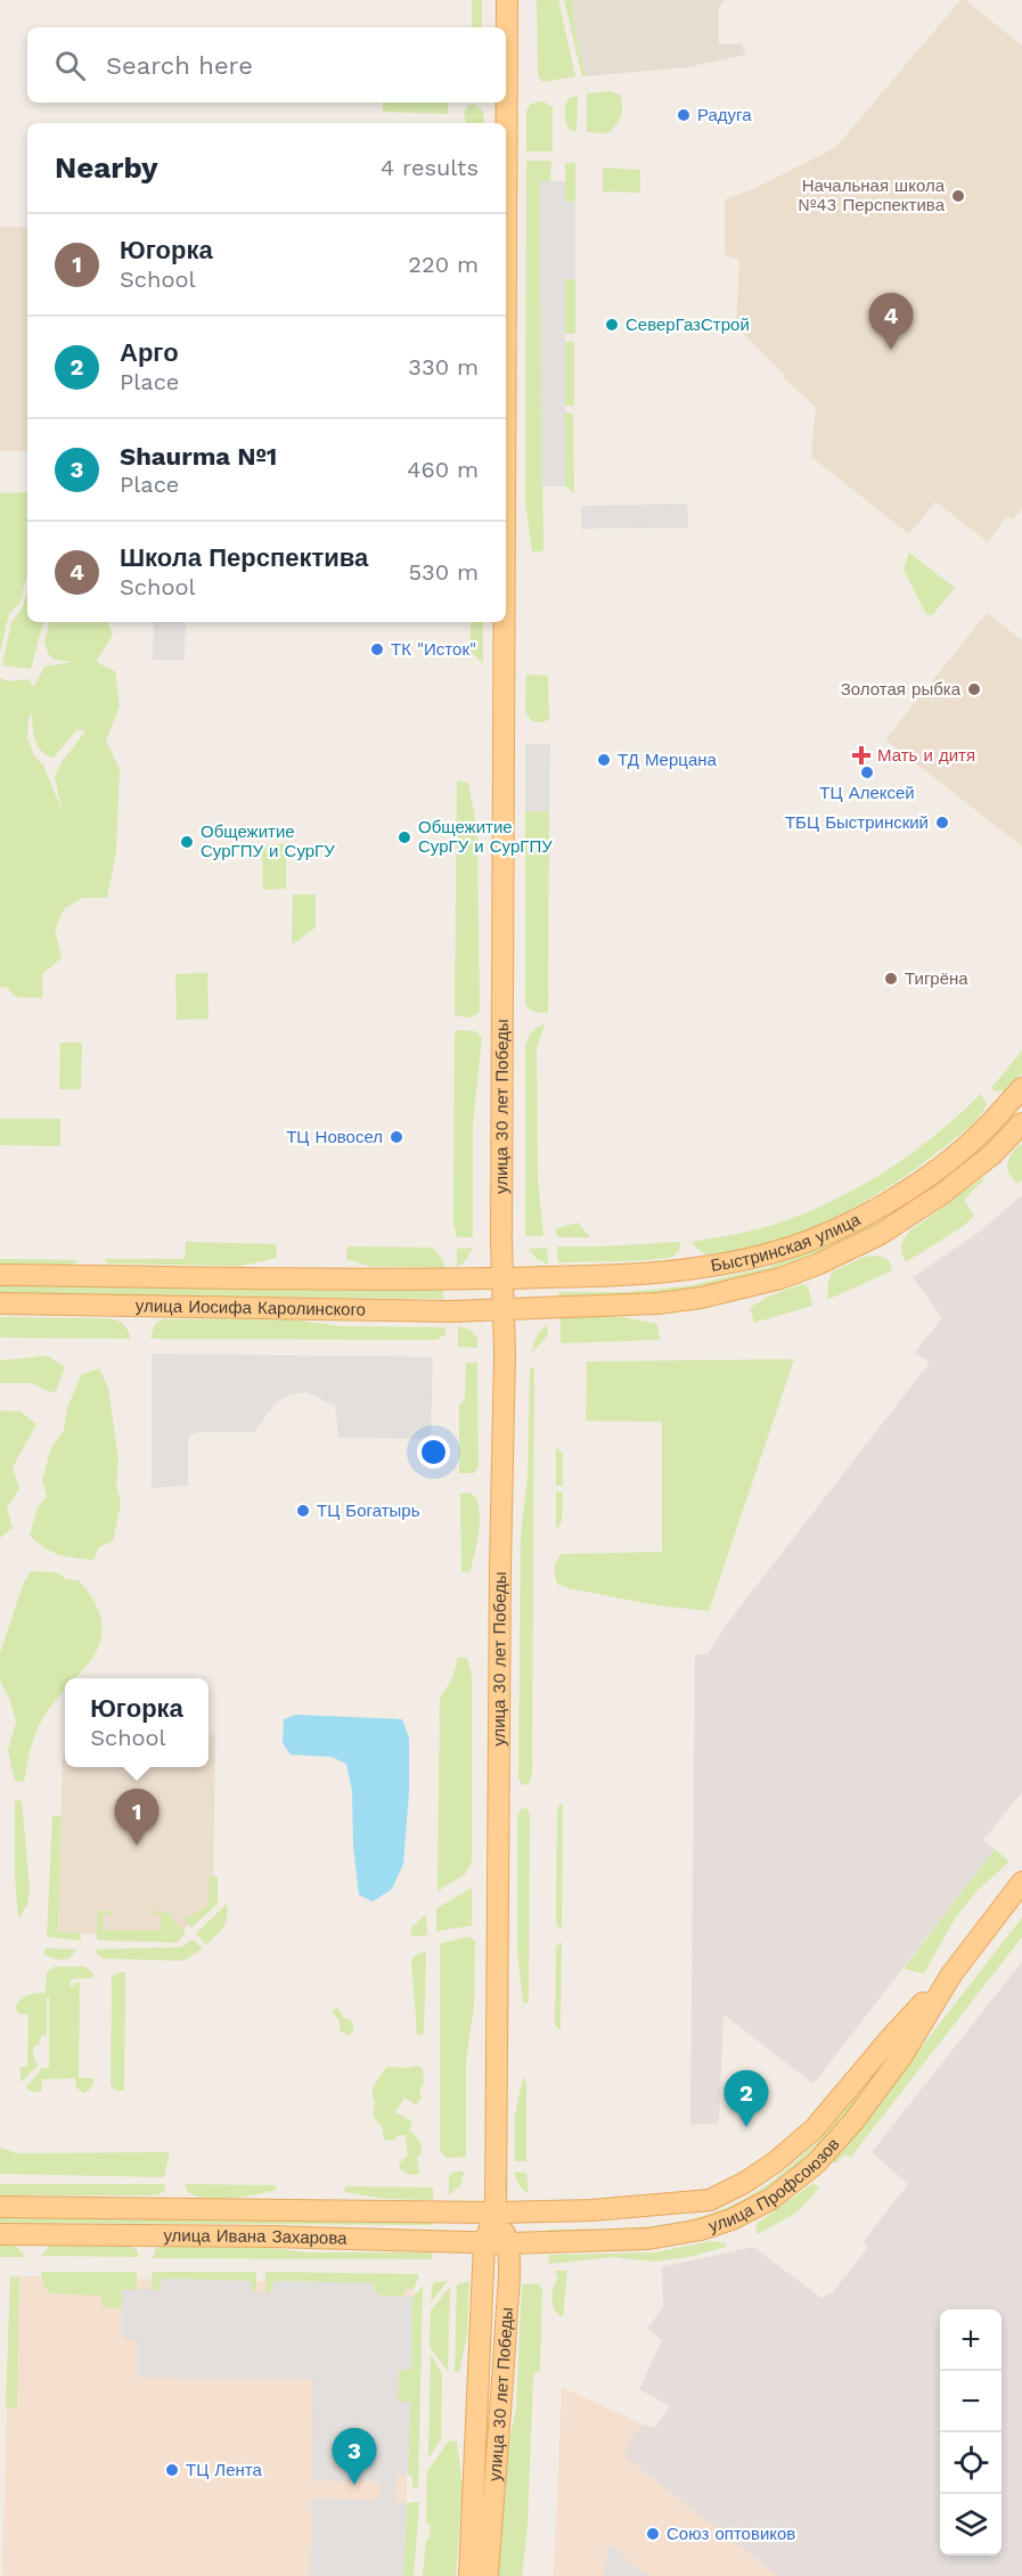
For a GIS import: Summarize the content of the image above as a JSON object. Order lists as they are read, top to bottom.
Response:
{
  "streets": {
    "main road": [
      "улица 30 лет Победы",
      "Быстринская улица",
      "улица Иосифа Каролинского",
      "улица Профсоюзов",
      "улица Ивана Захарова"
    ]
  },
  "crossings": [
    ["улица 30 лет Победы", "Быстринская улица"],
    ["улица 30 лет Победы", "улица Иосифа Каролинского"],
    ["улица 30 лет Победы", "улица Профсоюзов"],
    ["улица 30 лет Победы", "улица Ивана Захарова"],
    ["Быстринская улица", "улица Иосифа Каролинского"],
    ["улица Профсоюзов", "улица Ивана Захарова"]
  ],
  "places": {
    "other": [
      "Радуга",
      "Начальная школа №43 Перспектива",
      "СеверГазСтрой",
      "ТК \"Исток\"",
      "Золотая рыбка",
      "ТД Мерцана",
      "ТЦ Алексей",
      "ТБЦ Быстринский",
      "Общежитие СурГУ и СурГПУ",
      "Общежитие СурГПУ и СурГУ",
      "Тигрёна",
      "ТЦ Новосел",
      "ТЦ Богатырь",
      "ТЦ Лента",
      "Союз оптовиков"
    ],
    "health": ["Мать и дитя"]
  },
  "page": {
    "search": "Search here",
    "heading": ["Nearby", "4 results"],
    "list": [
      {
        "mark": "1",
        "name": "Югорка",
        "note": "School",
        "value": "220 m"
      },
      {
        "mark": "2",
        "name": "Арго",
        "note": "Place",
        "value": "330 m"
      },
      {
        "mark": "3",
        "name": "Shaurma №1",
        "note": "Place",
        "value": "460 m"
      },
      {
        "mark": "4",
        "name": "Школа Перспектива",
        "note": "School",
        "value": "530 m"
      }
    ],
    "pins": [
      "4",
      "1",
      "2",
      "3"
    ],
    "popup": ["Югорка", "School"],
    "map_buttons": ["+", "−"]
  }
}
